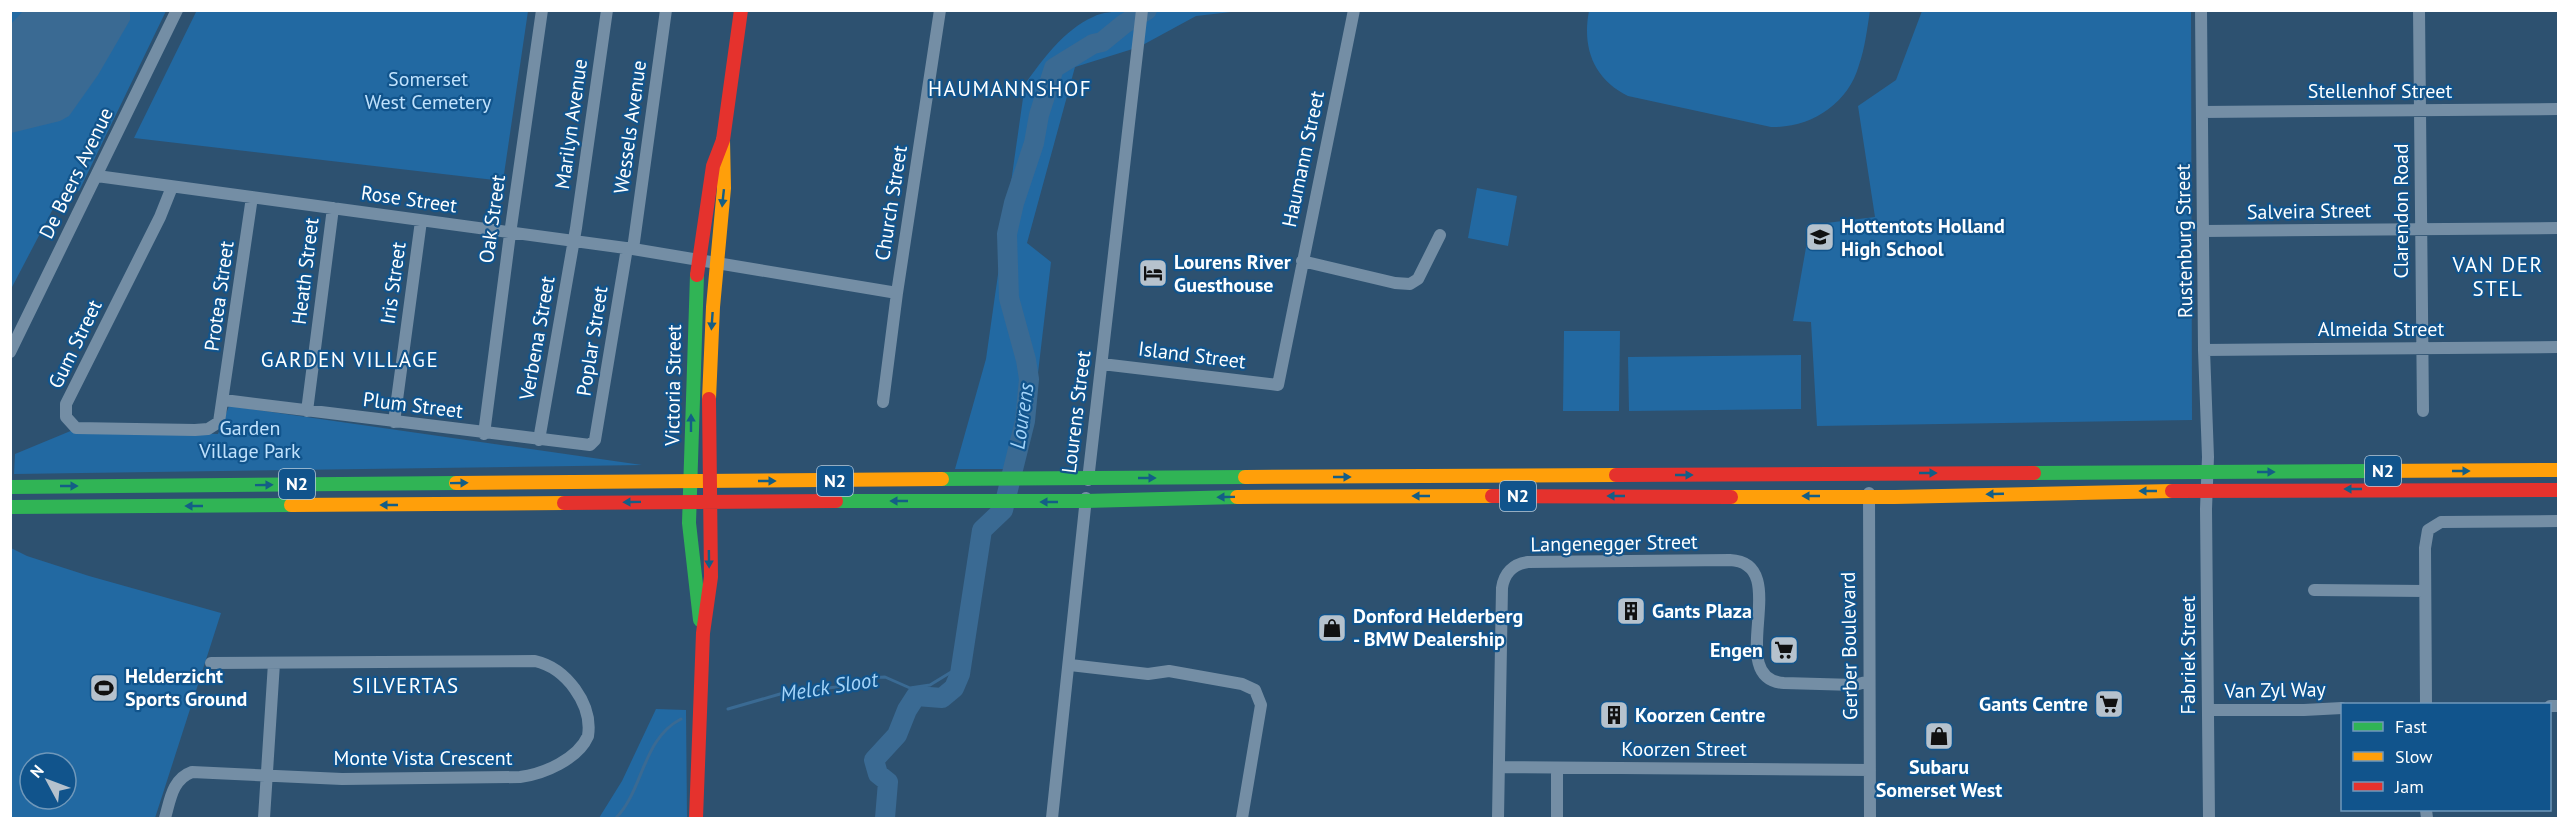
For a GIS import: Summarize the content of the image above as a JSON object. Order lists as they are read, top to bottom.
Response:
{
  "streets": {
    "main road": ["Victoria Street", "N2"],
    "street": [
      "Stellenhof Street",
      "Marilyn Avenue",
      "Wessels Avenue",
      "Haumann Street",
      "De Beers Avenue",
      "Rose Street",
      "Church Street",
      "Salveira Street",
      "Clarendon Road",
      "Oak Street",
      "Rustenburg Street",
      "Heath Street",
      "Iris Street",
      "Protea Street",
      "Almeida Street",
      "Verbena Street",
      "Poplar Street",
      "Gum Street",
      "Island Street",
      "Plum Street",
      "Lourens Street",
      "Langenegger Street",
      "Gerber Boulevard",
      "Fabriek Street",
      "Van Zyl Way",
      "Koorzen Street",
      "Monte Vista Crescent"
    ]
  },
  "crossings": [
    ["Stellenhof Street", "Clarendon Road"],
    ["Stellenhof Street", "Rustenburg Street"],
    ["Marilyn Avenue", "Rose Street"],
    ["Marilyn Avenue", "Verbena Street"],
    ["Wessels Avenue", "Rose Street"],
    ["Wessels Avenue", "Poplar Street"],
    ["Haumann Street", "Island Street"],
    ["De Beers Avenue", "Rose Street"],
    ["Rose Street", "Church Street"],
    ["Rose Street", "Oak Street"],
    ["Rose Street", "Heath Street"],
    ["Rose Street", "Iris Street"],
    ["Rose Street", "Protea Street"],
    ["Rose Street", "Verbena Street"],
    ["Rose Street", "Poplar Street"],
    ["Rose Street", "Gum Street"],
    ["Rose Street", "Victoria Street"],
    ["Salveira Street", "Clarendon Road"],
    ["Salveira Street", "Rustenburg Street"],
    ["Clarendon Road", "Almeida Street"],
    ["Oak Street", "Plum Street"],
    ["Rustenburg Street", "Almeida Street"],
    ["Rustenburg Street", "N2"],
    ["Rustenburg Street", "Fabriek Street"],
    ["Heath Street", "Plum Street"],
    ["Iris Street", "Plum Street"],
    ["Protea Street", "Gum Street"],
    ["Protea Street", "Plum Street"],
    ["Verbena Street", "Plum Street"],
    ["Poplar Street", "Plum Street"],
    ["Gum Street", "Plum Street"],
    ["Island Street", "Lourens Street"],
    ["Victoria Street", "N2"],
    ["Lourens Street", "N2"],
    ["N2", "Gerber Boulevard"],
    ["N2", "Fabriek Street"],
    ["Langenegger Street", "Gerber Boulevard"],
    ["Langenegger Street", "Koorzen Street"],
    ["Gerber Boulevard", "Koorzen Street"],
    ["Fabriek Street", "Van Zyl Way"]
  ],
  "districts": [
    "HAUMANNSHOF",
    "VAN DER STEL",
    "GARDEN VILLAGE",
    "SILVERTAS"
  ],
  "water": ["Lourens", "Melck Sloot"],
  "parks": ["Somerset West Cemetery", "Garden Village Park"],
  "places": {
    "school or university": ["Hottentots Holland High School"],
    "hotel": ["Lourens River Guesthouse"],
    "building": ["Gants Plaza", "Koorzen Centre"],
    "shop": ["Donford Helderberg - BMW Dealership", "Subaru Somerset West"],
    "supermarket": ["Engen", "Gants Centre"],
    "sports": ["Helderzicht Sports Ground"]
  },
  "legend": ["Fast", "Slow", "Jam"],
  "north": "top left"
}
